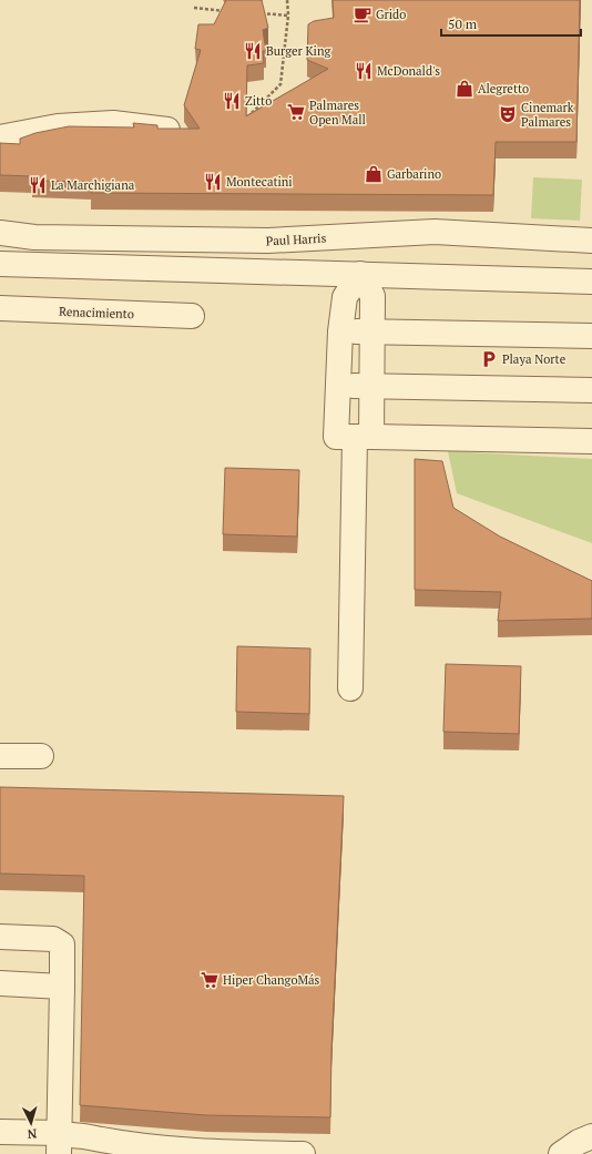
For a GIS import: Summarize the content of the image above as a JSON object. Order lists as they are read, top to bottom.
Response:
{
  "streets": {
    "street": ["Paul Harris", "Renacimiento"]
  },
  "places": {
    "cafe": ["Grido"],
    "restaurant": [
      "Burger King",
      "McDonald's",
      "Zitto",
      "Montecatini",
      "La Marchigiana"
    ],
    "shop": ["Alegretto", "Garbarino"],
    "supermarket": ["Palmares Open Mall", "Hiper ChangoMás"],
    "theatre": ["Cinemark Palmares"],
    "parking": ["Playa Norte"]
  },
  "scale_bar": "50 m",
  "north": "bottom"
}
